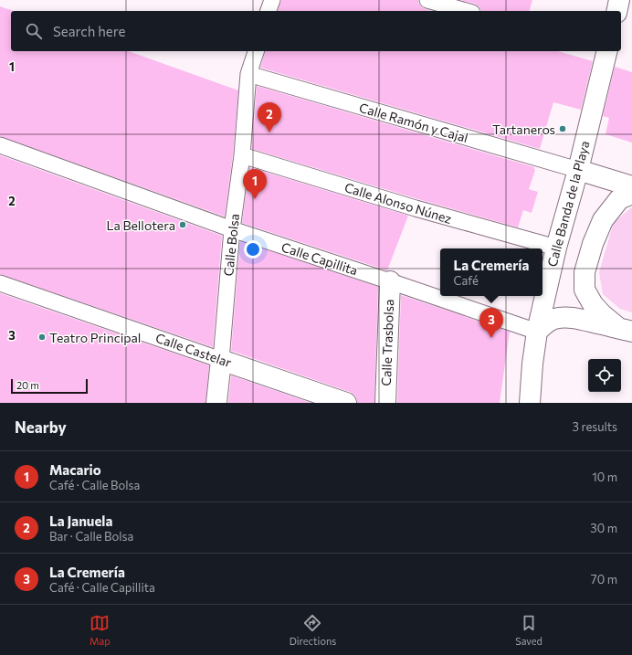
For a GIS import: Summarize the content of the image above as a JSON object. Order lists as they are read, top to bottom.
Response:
{
  "streets": {
    "street": [
      "Calle Ramón y Cajal",
      "Calle Alonso Núnez",
      "Calle Banda de la Playa",
      "Calle Bolsa",
      "Calle Capillita",
      "Calle Trasbolsa",
      "Calle Castelar"
    ]
  },
  "crossings": [
    ["Calle Ramón y Cajal", "Calle Banda de la Playa"],
    ["Calle Ramón y Cajal", "Calle Bolsa"],
    ["Calle Alonso Núnez", "Calle Banda de la Playa"],
    ["Calle Alonso Núnez", "Calle Bolsa"],
    ["Calle Banda de la Playa", "Calle Capillita"],
    ["Calle Bolsa", "Calle Capillita"],
    ["Calle Bolsa", "Calle Castelar"],
    ["Calle Capillita", "Calle Trasbolsa"]
  ],
  "places": ["Tartaneros", "La Bellotera", "Teatro Principal"],
  "scale_bar": "20 m",
  "page": {
    "search": "Search here",
    "pins": ["2", "1", "3"],
    "popup": ["La Cremería", "Café"],
    "scale": "20 m",
    "heading": ["Nearby", "3 results"],
    "list": [
      {
        "mark": "1",
        "name": "Macario",
        "note": "Café · Calle Bolsa",
        "value": "10 m"
      },
      {
        "mark": "2",
        "name": "La Januela",
        "note": "Bar · Calle Bolsa",
        "value": "30 m"
      },
      {
        "mark": "3",
        "name": "La Cremería",
        "note": "Café · Calle Capillita",
        "value": "70 m"
      }
    ],
    "nav": ["Map", "Directions", "Saved"]
  },
  "grid": {
    "rows": ["1", "2", "3"]
  }
}
